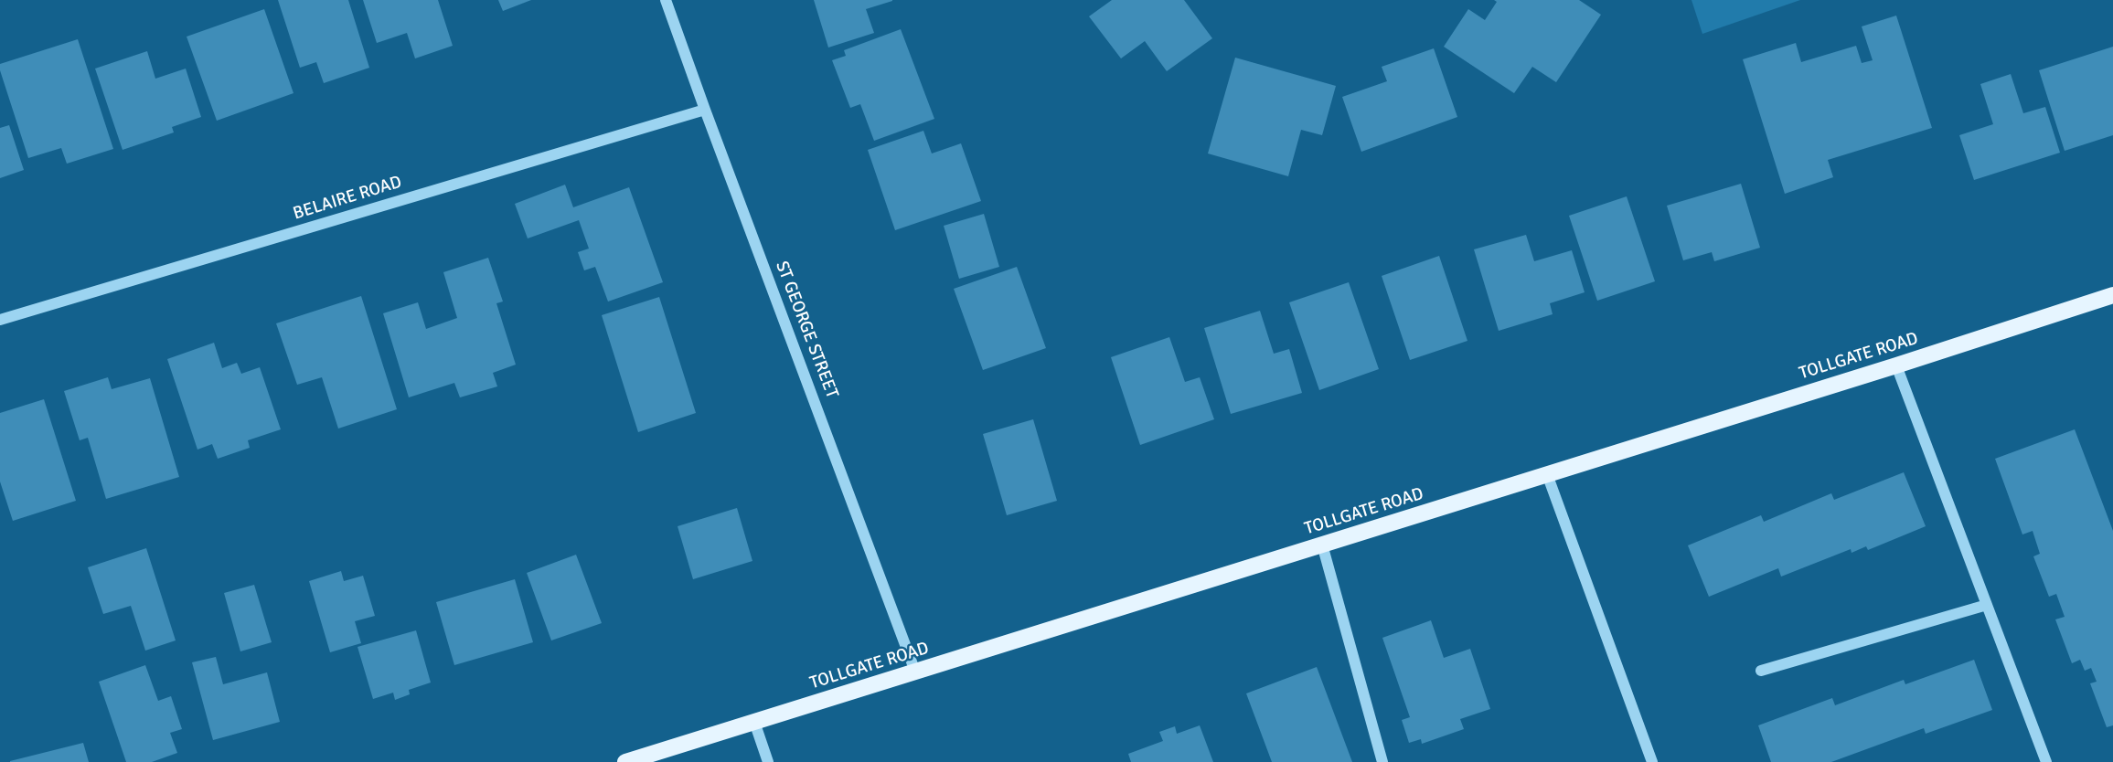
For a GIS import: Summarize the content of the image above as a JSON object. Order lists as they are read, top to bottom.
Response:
{
  "streets": {
    "main road": ["TOLLGATE ROAD"],
    "street": ["BELAIRE ROAD", "ST GEORGE STREET"]
  },
  "crossings": [
    ["BELAIRE ROAD", "ST GEORGE STREET"],
    ["ST GEORGE STREET", "TOLLGATE ROAD"]
  ]
}
